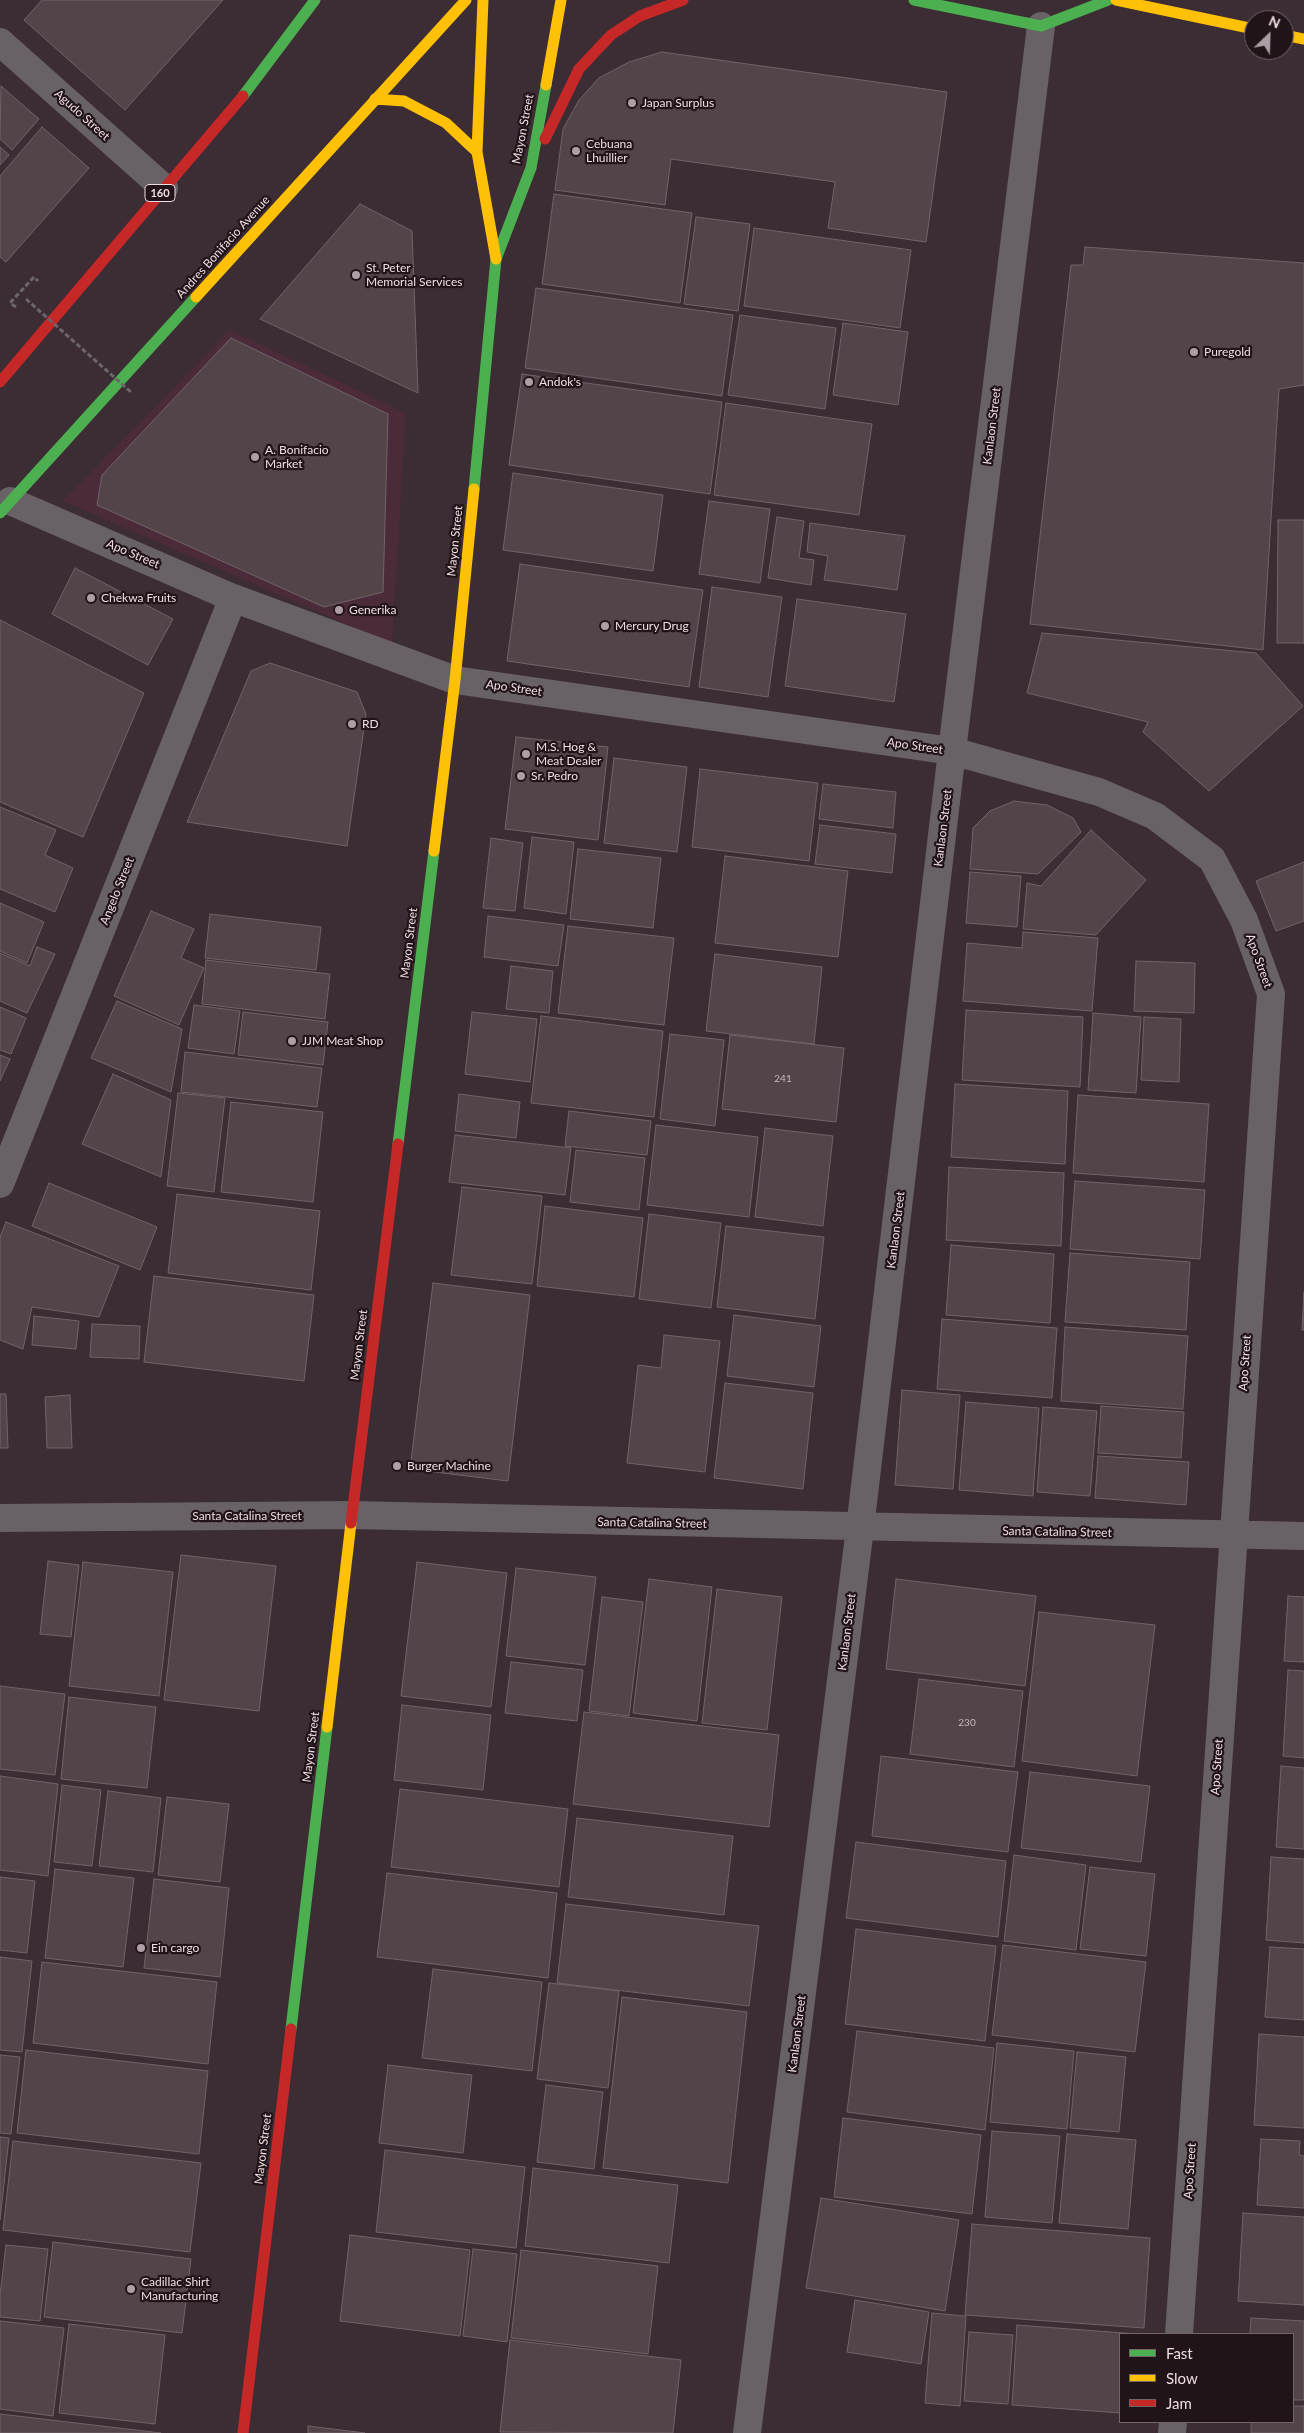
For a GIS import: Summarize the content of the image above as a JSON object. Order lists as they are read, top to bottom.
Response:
{
  "streets": {
    "main road": ["Mayon Street", "160", "Andres Bonifacio Avenue"],
    "street": [
      "Agudo Street",
      "Kanlaon Street",
      "Apo Street",
      "Angelo Street",
      "Santa Catalina Street"
    ]
  },
  "crossings": [
    ["Agudo Street", "160"],
    ["Mayon Street", "Apo Street"],
    ["Mayon Street", "Santa Catalina Street"],
    ["Andres Bonifacio Avenue", "Apo Street"],
    ["Kanlaon Street", "Apo Street"],
    ["Kanlaon Street", "Santa Catalina Street"],
    ["Apo Street", "Angelo Street"],
    ["Apo Street", "Santa Catalina Street"]
  ],
  "places": [
    "Japan Surplus",
    "Cebuana Lhuillier",
    "St. Peter Memorial Services",
    "Puregold",
    "Andok's",
    "A. Bonifacio Market",
    "Chekwa Fruits",
    "Generika",
    "Mercury Drug",
    "RD",
    "M.S. Hog & Meat Dealer",
    "Sr. Pedro",
    "JJM Meat Shop",
    "Burger Machine",
    "Ein cargo",
    "Cadillac Shirt Manufacturing"
  ],
  "house_numbers": ["241", "230"],
  "legend": ["Fast", "Slow", "Jam"],
  "north": "top right"
}
